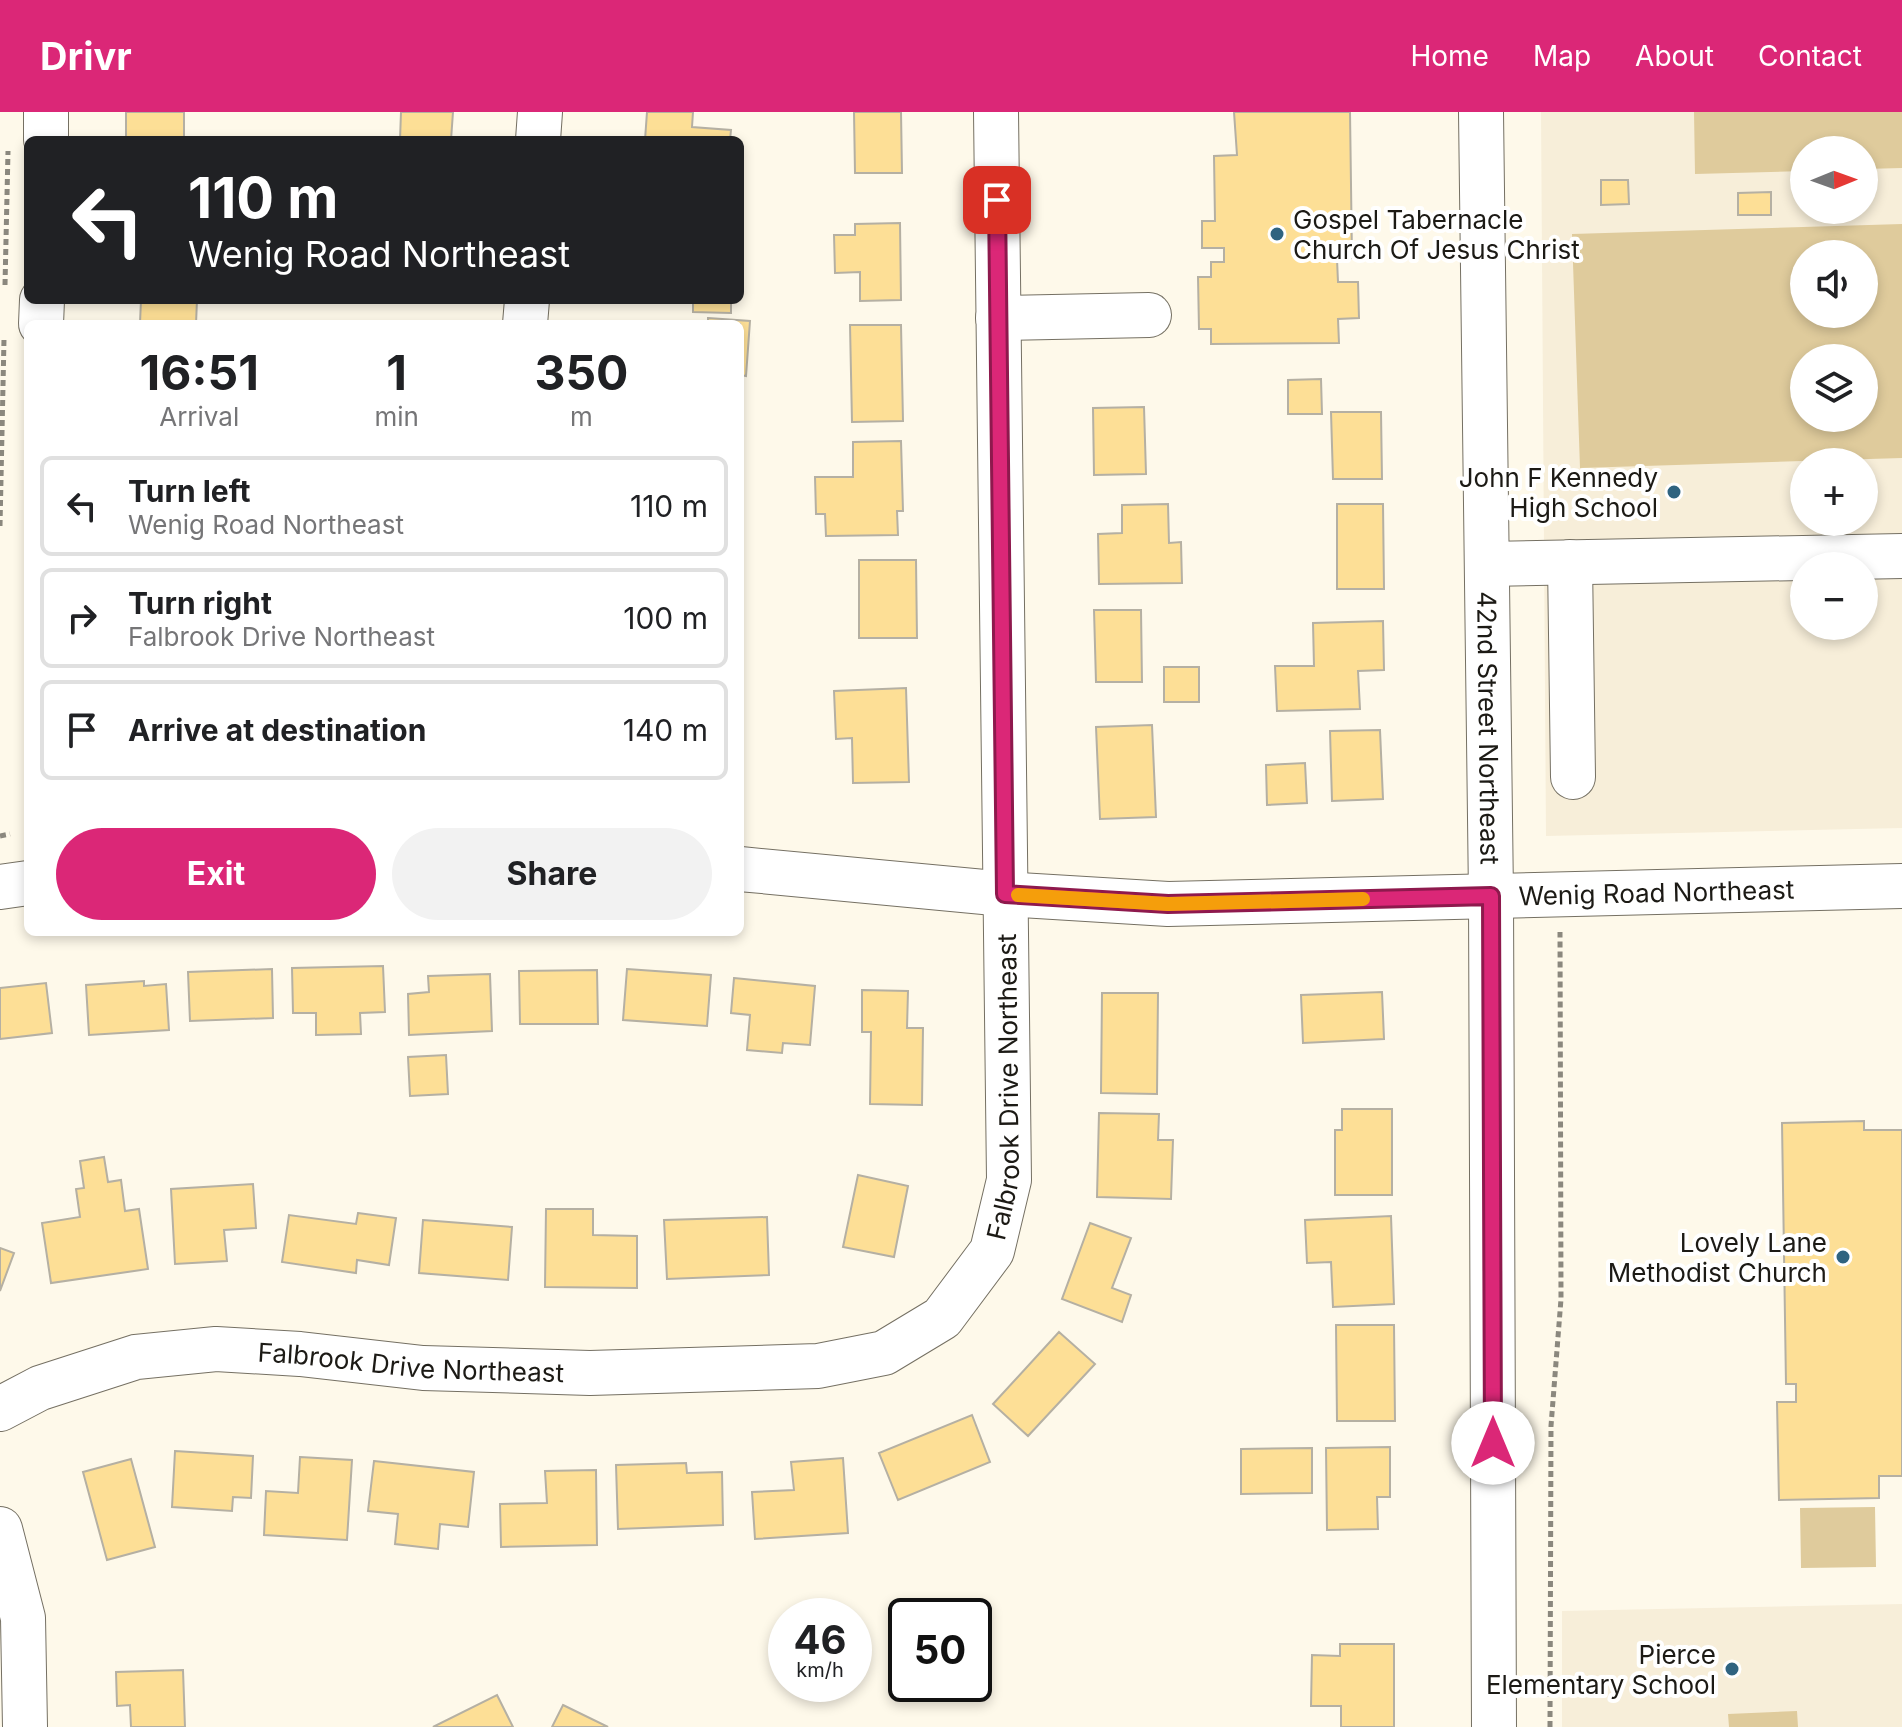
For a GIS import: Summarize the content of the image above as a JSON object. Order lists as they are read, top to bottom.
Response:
{
  "streets": {
    "street": ["42nd Street Northeast", "Wenig Road Northeast", "Falbrook Drive Northeast"]
  },
  "crossings": [
    ["42nd Street Northeast", "Wenig Road Northeast"],
    ["Wenig Road Northeast", "Falbrook Drive Northeast"]
  ],
  "places": [
    "Gospel Tabernacle Church Of Jesus Christ",
    "John F Kennedy High School",
    "Lovely Lane Methodist Church",
    "Pierce Elementary School"
  ],
  "north": "right",
  "page": {
    "header": "Drivr",
    "nav": [
      "Home",
      "Map",
      "About",
      "Contact"
    ],
    "map_buttons": ["+", "−"],
    "turn": ["110 m", "Wenig Road Northeast"],
    "eta": [
      "16:51",
      "Arrival",
      "1",
      "min",
      "350",
      "m"
    ],
    "list": [
      {
        "name": "Turn left",
        "note": "Wenig Road Northeast",
        "value": "110 m"
      },
      {
        "name": "Turn right",
        "note": "Falbrook Drive Northeast",
        "value": "100 m"
      },
      {
        "name": "Arrive at destination",
        "value": "140 m"
      }
    ],
    "buttons": ["Exit", "Share"],
    "speed": "46 km/h",
    "limit": "50"
  }
}
